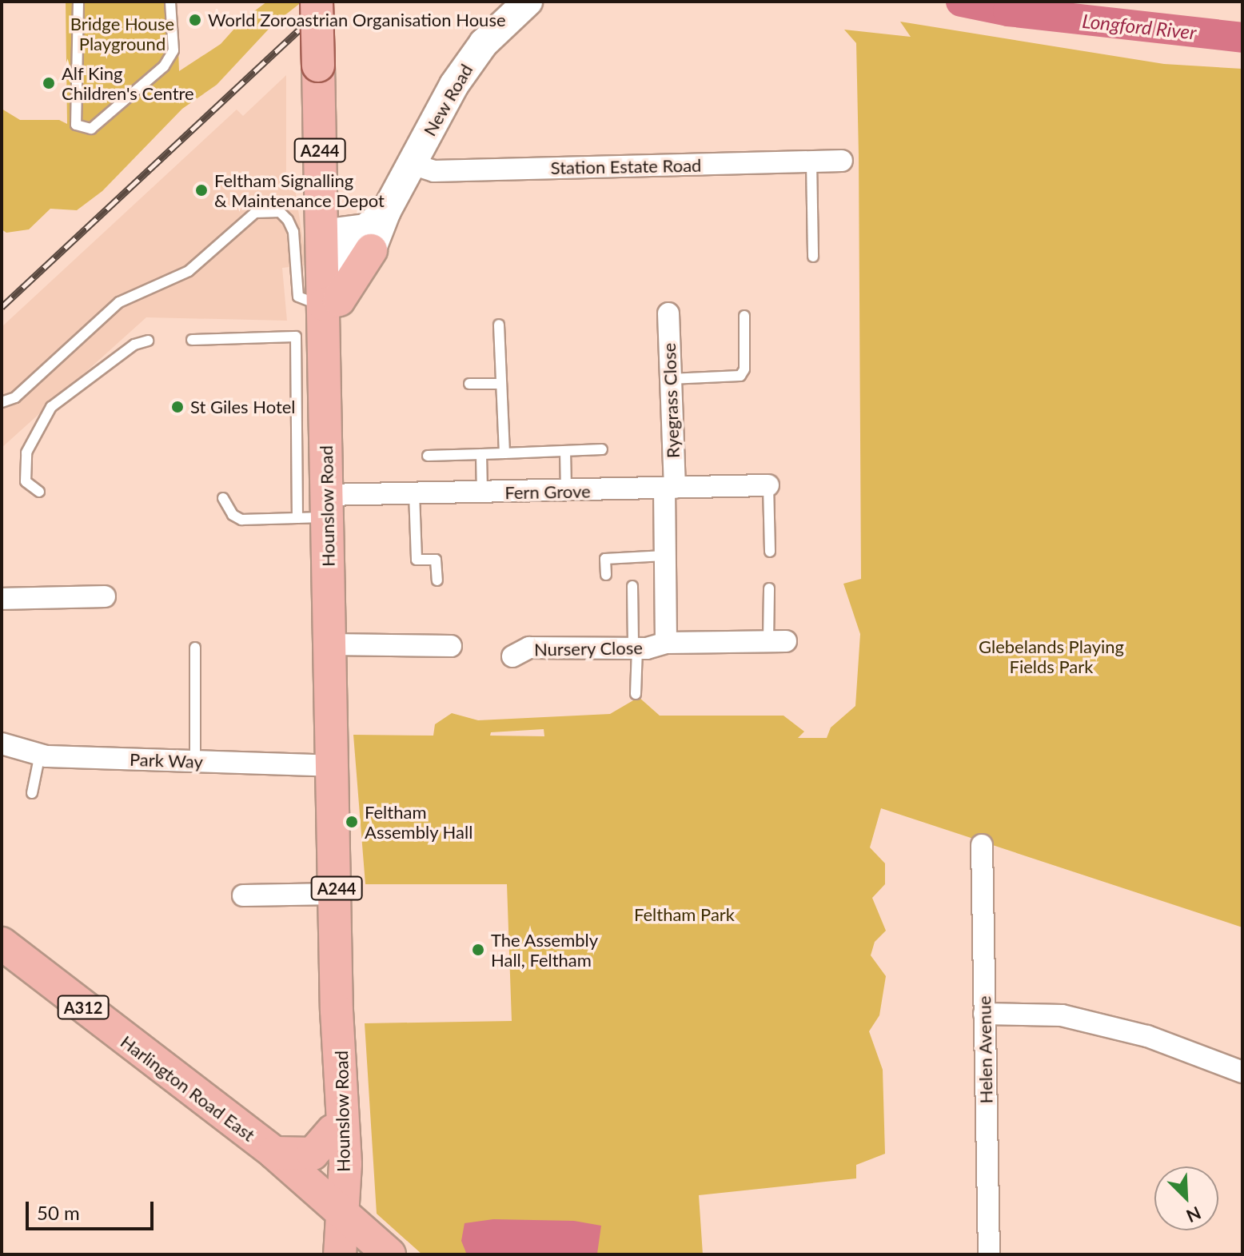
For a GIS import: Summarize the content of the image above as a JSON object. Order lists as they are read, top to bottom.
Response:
{
  "streets": {
    "main road": [
      "New Road",
      "A244",
      "Hounslow Road",
      "A312",
      "Harlington Road East"
    ],
    "street": [
      "Station Estate Road",
      "Ryegrass Close",
      "Fern Grove",
      "Nursery Close",
      "Park Way",
      "Helen Avenue"
    ]
  },
  "crossings": [
    ["New Road", "Station Estate Road"],
    ["Ryegrass Close", "Fern Grove"],
    ["Ryegrass Close", "Nursery Close"],
    ["Fern Grove", "Hounslow Road"],
    ["Fern Grove", "Nursery Close"],
    ["Hounslow Road", "Park Way"],
    ["Hounslow Road", "A312"],
    ["Hounslow Road", "Harlington Road East"],
    ["A312", "Harlington Road East"]
  ],
  "water": ["Longford River"],
  "parks": ["Bridge House Playground", "Glebelands Playing Fields Park", "Feltham Park"],
  "places": [
    "World Zoroastrian Organisation House",
    "Alf King Children's Centre",
    "Feltham Signalling & Maintenance Depot",
    "St Giles Hotel",
    "Feltham Assembly Hall",
    "The Assembly Hall, Feltham"
  ],
  "scale_bar": "50 m",
  "north": "bottom right"
}
